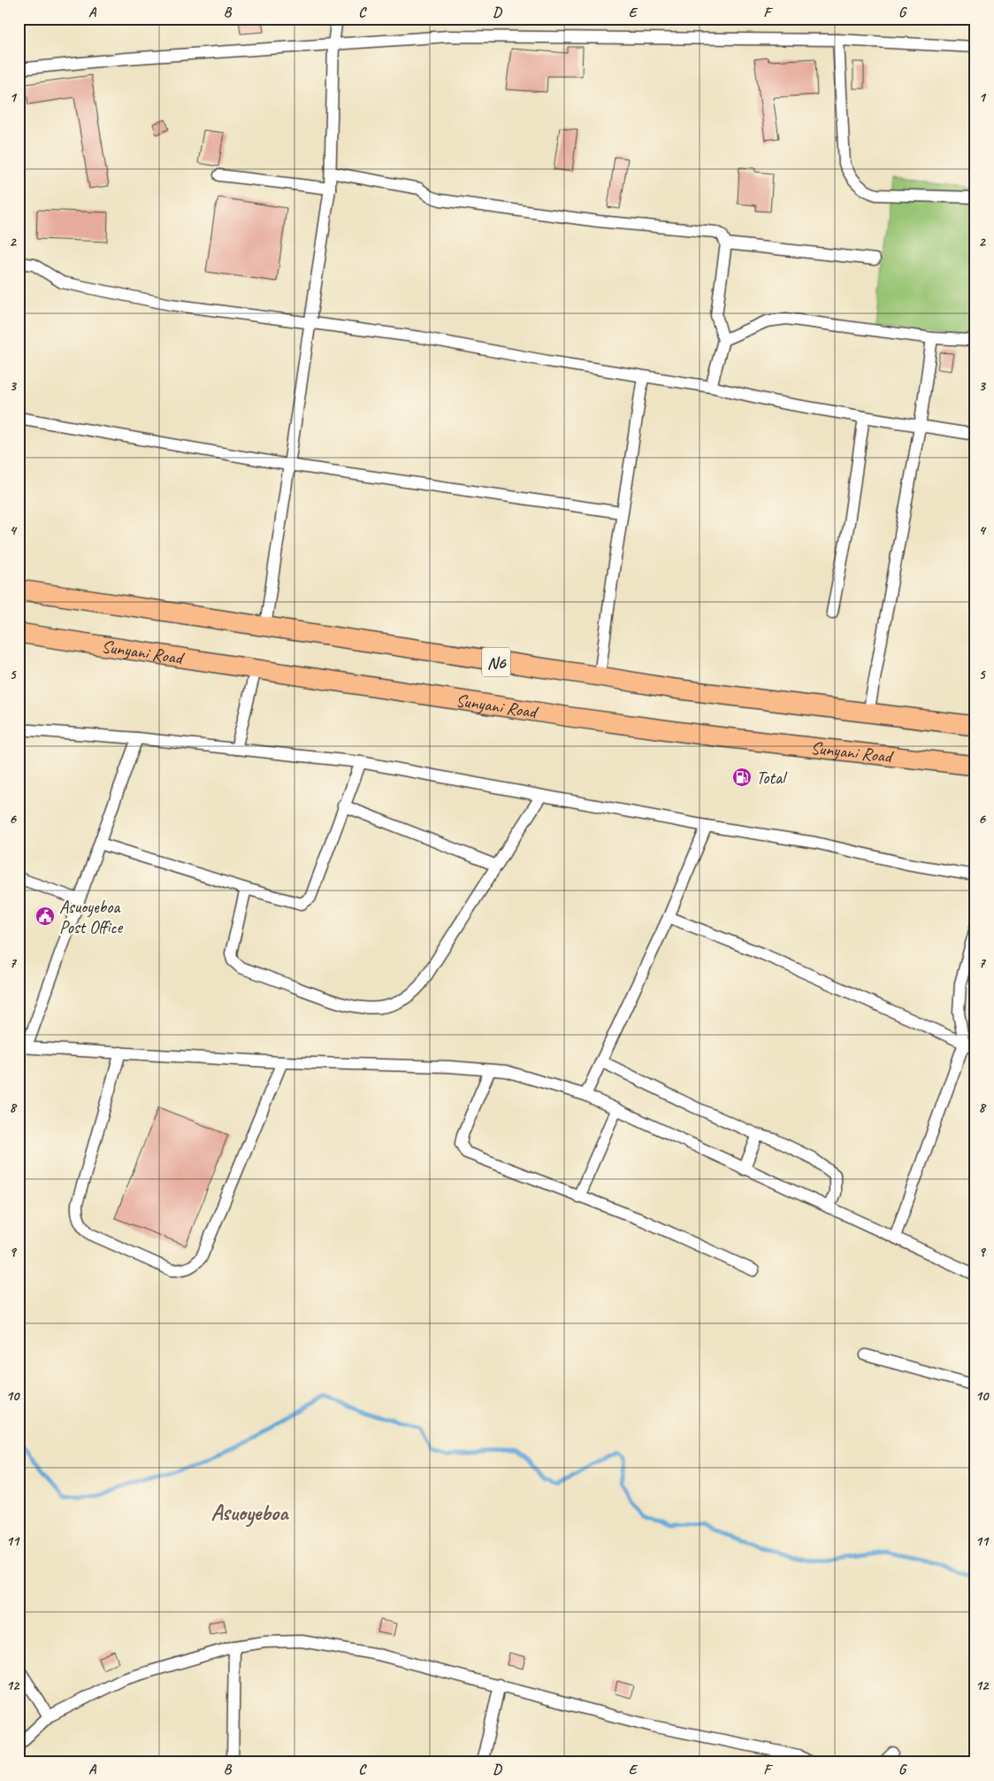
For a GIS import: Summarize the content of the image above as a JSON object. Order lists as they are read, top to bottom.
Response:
{
  "streets": {
    "main road": ["Sunyani Road", "N6"]
  },
  "districts": ["Asuoyeboa"],
  "places": {
    "fuel station": ["Total"],
    "public building": ["Asuoyeboa Post Office"]
  },
  "grid": {
    "columns": [
      "A",
      "B",
      "C",
      "D",
      "E",
      "F",
      "G"
    ],
    "rows": [
      "1",
      "2",
      "3",
      "4",
      "5",
      "6",
      "7",
      "8",
      "9",
      "10",
      "11",
      "12"
    ]
  }
}
